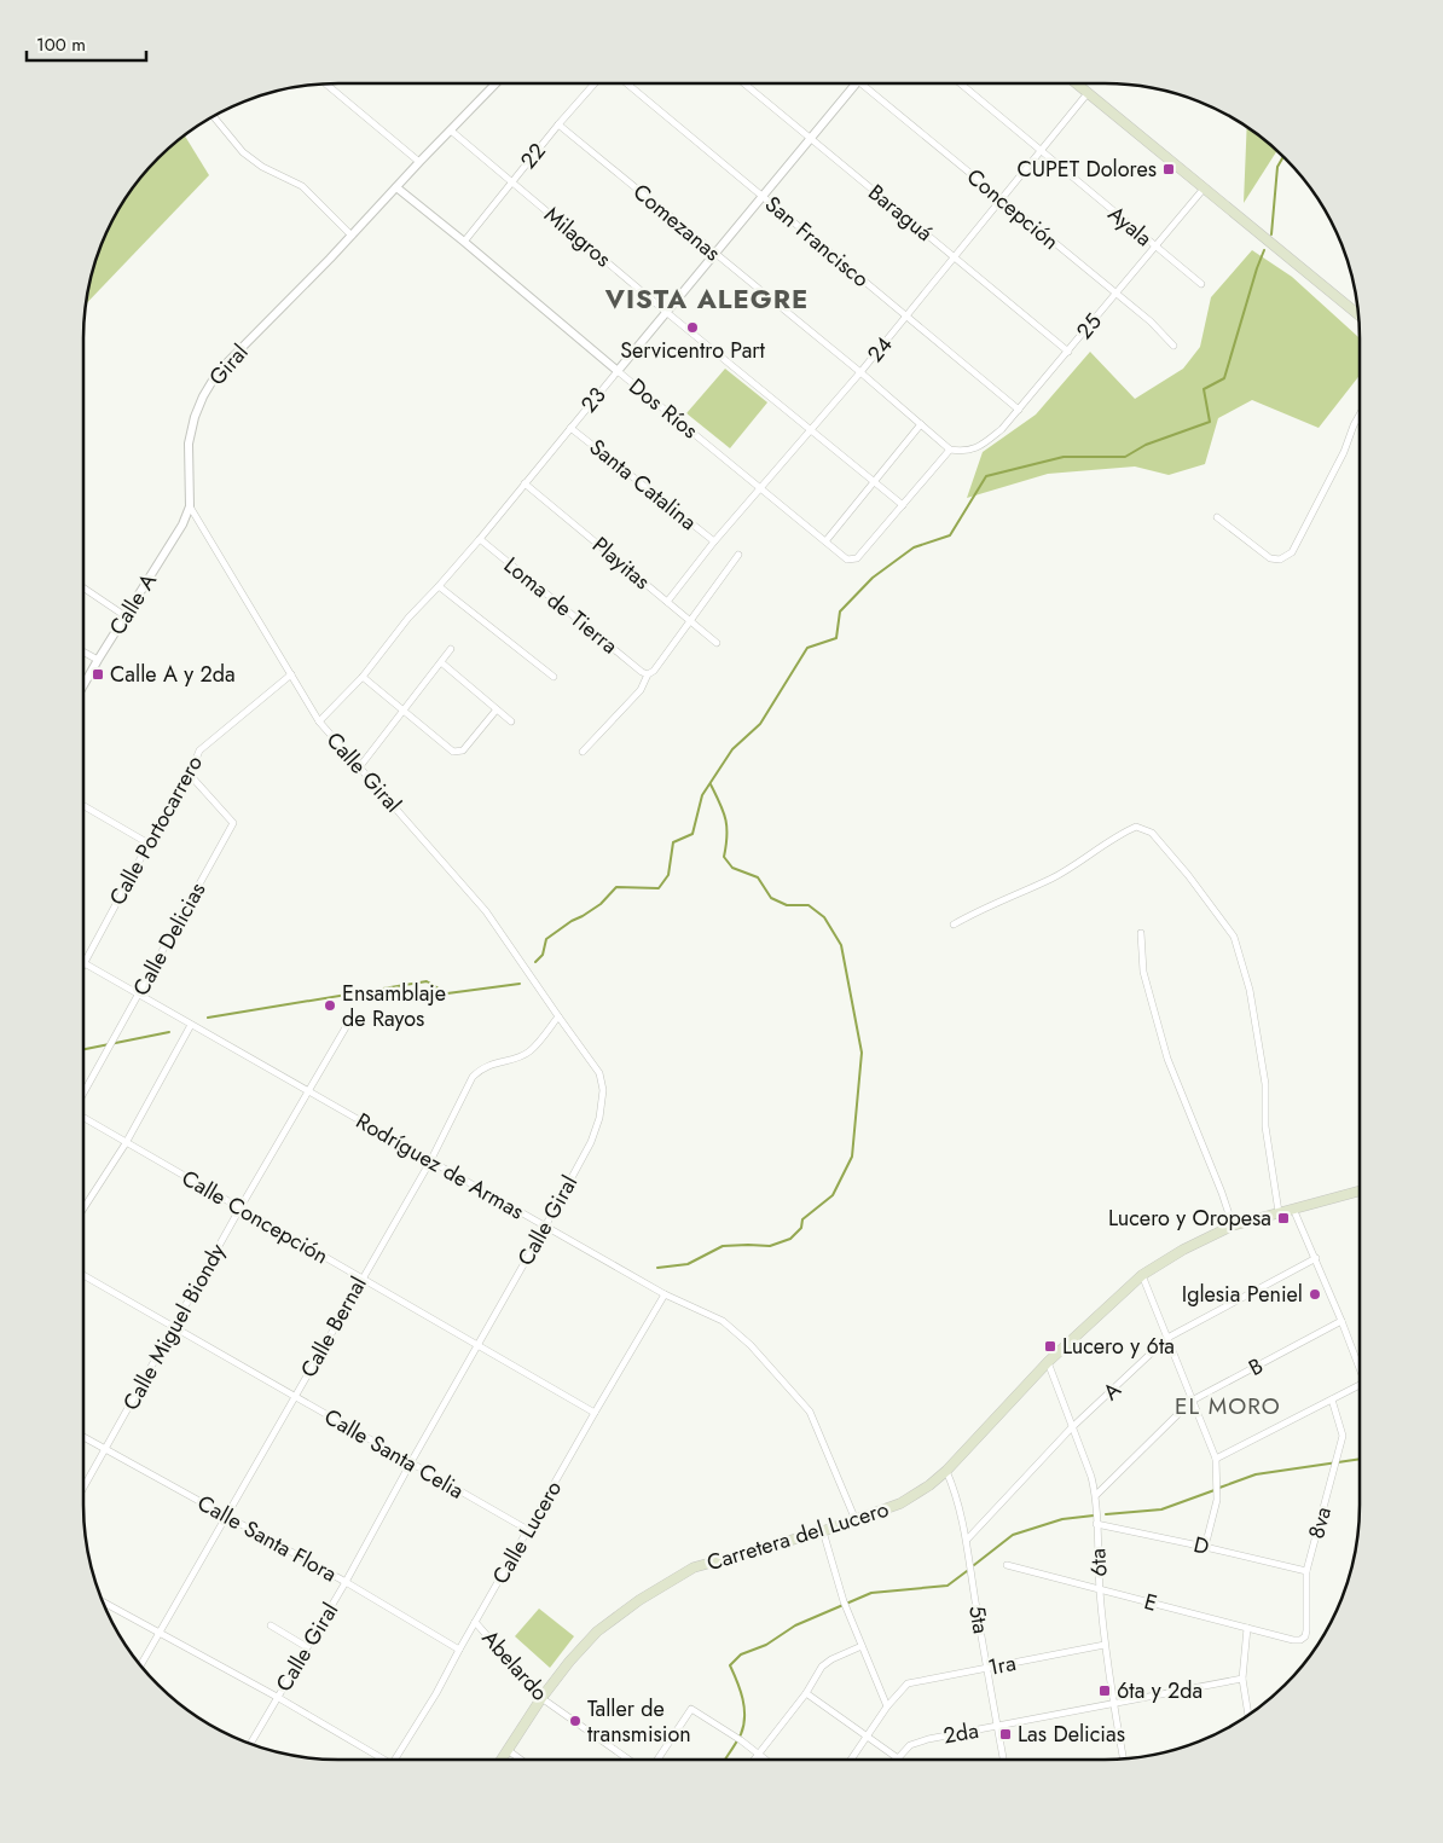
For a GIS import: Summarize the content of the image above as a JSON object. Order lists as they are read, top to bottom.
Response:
{
  "streets": {
    "main road": ["Carretera del Lucero"],
    "street": [
      "22",
      "Concepción",
      "Baraguá",
      "Comezanas",
      "Ayala",
      "Milagros",
      "San Francisco",
      "25",
      "24",
      "Giral",
      "23",
      "Dos Ríos",
      "Santa Catalina",
      "Playitas",
      "Calle A",
      "Loma de Tierra",
      "Calle Giral",
      "Calle Portocarrero",
      "Calle Delicias",
      "Rodríguez de Armas",
      "Calle Concepción",
      "Calle Miguel Biondy",
      "Calle Bernal",
      "B",
      "A",
      "Calle Santa Celia",
      "8va",
      "Calle Lucero",
      "Calle Santa Flora",
      "D",
      "6ta",
      "E",
      "5ta",
      "Abelardo",
      "1ra",
      "2da"
    ]
  },
  "crossings": [
    ["22", "Comezanas"],
    ["22", "Milagros"],
    ["22", "Dos Ríos"],
    ["Concepción", "25"],
    ["Concepción", "24"],
    ["Baraguá", "25"],
    ["Baraguá", "24"],
    ["Baraguá", "23"],
    ["Comezanas", "25"],
    ["Comezanas", "24"],
    ["Comezanas", "23"],
    ["Ayala", "25"],
    ["Ayala", "24"],
    ["Milagros", "24"],
    ["Milagros", "Giral"],
    ["Milagros", "23"],
    ["Milagros", "Dos Ríos"],
    ["San Francisco", "25"],
    ["San Francisco", "24"],
    ["San Francisco", "23"],
    ["24", "Dos Ríos"],
    ["24", "Santa Catalina"],
    ["24", "Playitas"],
    ["Giral", "23"],
    ["Giral", "Dos Ríos"],
    ["Giral", "Calle A"],
    ["Giral", "Calle Giral"],
    ["Giral", "Calle Portocarrero"],
    ["23", "Dos Ríos"],
    ["23", "Santa Catalina"],
    ["23", "Playitas"],
    ["23", "Loma de Tierra"],
    ["23", "Calle Giral"],
    ["Calle Giral", "Rodríguez de Armas"],
    ["Calle Giral", "Calle Concepción"],
    ["Calle Giral", "Calle Bernal"],
    ["Calle Giral", "Calle Santa Celia"],
    ["Calle Giral", "Calle Santa Flora"],
    ["Calle Portocarrero", "Calle Delicias"],
    ["Calle Portocarrero", "Rodríguez de Armas"],
    ["Calle Delicias", "Rodríguez de Armas"],
    ["Rodríguez de Armas", "Calle Miguel Biondy"],
    ["Rodríguez de Armas", "Calle Bernal"],
    ["Rodríguez de Armas", "Calle Lucero"],
    ["Rodríguez de Armas", "Carretera del Lucero"],
    ["Calle Concepción", "Calle Miguel Biondy"],
    ["Calle Concepción", "Calle Bernal"],
    ["Calle Concepción", "Calle Lucero"],
    ["Calle Miguel Biondy", "Calle Santa Celia"],
    ["Calle Miguel Biondy", "Calle Santa Flora"],
    ["Calle Bernal", "Calle Santa Celia"],
    ["Calle Bernal", "Calle Santa Flora"],
    ["B", "6ta"],
    ["A", "6ta"],
    ["A", "5ta"],
    ["Calle Santa Celia", "Calle Lucero"],
    ["8va", "D"],
    ["8va", "E"],
    ["Calle Lucero", "Calle Santa Flora"],
    ["Calle Lucero", "Abelardo"],
    ["Carretera del Lucero", "6ta"],
    ["Carretera del Lucero", "5ta"],
    ["Carretera del Lucero", "Abelardo"],
    ["D", "6ta"],
    ["6ta", "E"],
    ["6ta", "1ra"],
    ["6ta", "2da"],
    ["5ta", "1ra"],
    ["5ta", "2da"]
  ],
  "districts": ["VISTA ALEGRE", "EL MORO"],
  "places": {
    "transit": [
      "CUPET Dolores",
      "Calle A y 2da",
      "Lucero y Oropesa",
      "Lucero y 6ta",
      "6ta y 2da",
      "Las Delicias"
    ],
    "other": [
      "Servicentro Part",
      "Ensamblaje de Rayos",
      "Iglesia Peniel",
      "Taller de transmision"
    ]
  },
  "scale_bar": "100 m"
}
